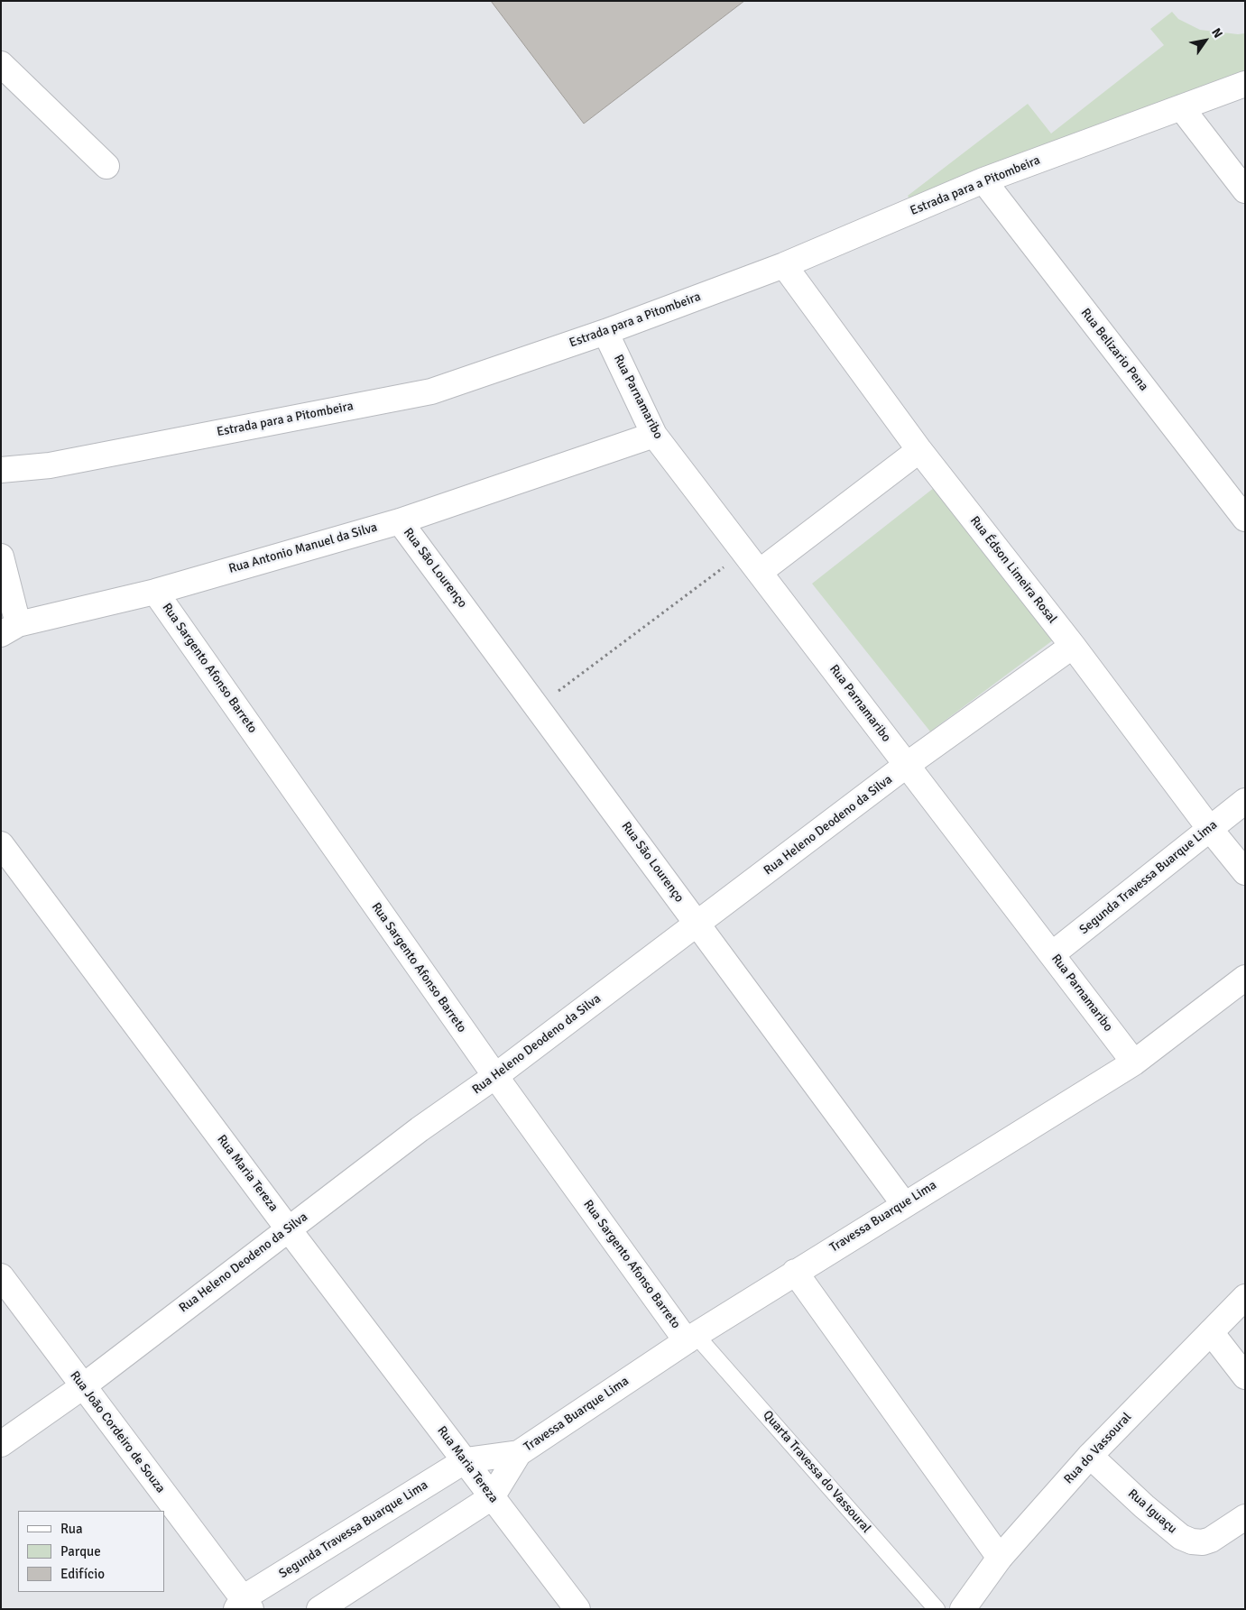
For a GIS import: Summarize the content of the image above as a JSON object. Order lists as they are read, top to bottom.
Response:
{
  "streets": {
    "street": [
      "Estrada para a Pitombeira",
      "Rua Belizario Pena",
      "Rua Parnamaribo",
      "Rua Antonio Manuel da Silva",
      "Rua São Lourenço",
      "Rua Édson Limeira Rosal",
      "Rua Sargento Afonso Barreto",
      "Rua Heleno Deodeno da Silva",
      "Segunda Travessa Buarque Lima",
      "Rua Maria Tereza",
      "Travessa Buarque Lima",
      "Rua João Cordeiro de Souza",
      "Rua do Vassoural",
      "Rua Iguaçu"
    ],
    "lane": ["Quarta Travessa do Vassoural"]
  },
  "crossings": [
    ["Estrada para a Pitombeira", "Rua Belizario Pena"],
    ["Estrada para a Pitombeira", "Rua Parnamaribo"],
    ["Estrada para a Pitombeira", "Rua Édson Limeira Rosal"],
    ["Rua Parnamaribo", "Rua Antonio Manuel da Silva"],
    ["Rua Parnamaribo", "Rua Heleno Deodeno da Silva"],
    ["Rua Parnamaribo", "Segunda Travessa Buarque Lima"],
    ["Rua Parnamaribo", "Travessa Buarque Lima"],
    ["Rua Antonio Manuel da Silva", "Rua São Lourenço"],
    ["Rua Antonio Manuel da Silva", "Rua Sargento Afonso Barreto"],
    ["Rua São Lourenço", "Rua Heleno Deodeno da Silva"],
    ["Rua São Lourenço", "Travessa Buarque Lima"],
    ["Rua Édson Limeira Rosal", "Rua Heleno Deodeno da Silva"],
    ["Rua Édson Limeira Rosal", "Segunda Travessa Buarque Lima"],
    ["Rua Sargento Afonso Barreto", "Rua Heleno Deodeno da Silva"],
    ["Rua Sargento Afonso Barreto", "Travessa Buarque Lima"],
    ["Rua Sargento Afonso Barreto", "Quarta Travessa do Vassoural"],
    ["Rua Heleno Deodeno da Silva", "Rua Maria Tereza"],
    ["Rua Heleno Deodeno da Silva", "Rua João Cordeiro de Souza"],
    ["Segunda Travessa Buarque Lima", "Rua Maria Tereza"],
    ["Segunda Travessa Buarque Lima", "Rua João Cordeiro de Souza"],
    ["Travessa Buarque Lima", "Quarta Travessa do Vassoural"],
    ["Rua do Vassoural", "Rua Iguaçu"]
  ],
  "legend": ["Rua", "Parque", "Edifício"],
  "north": "top right"
}
